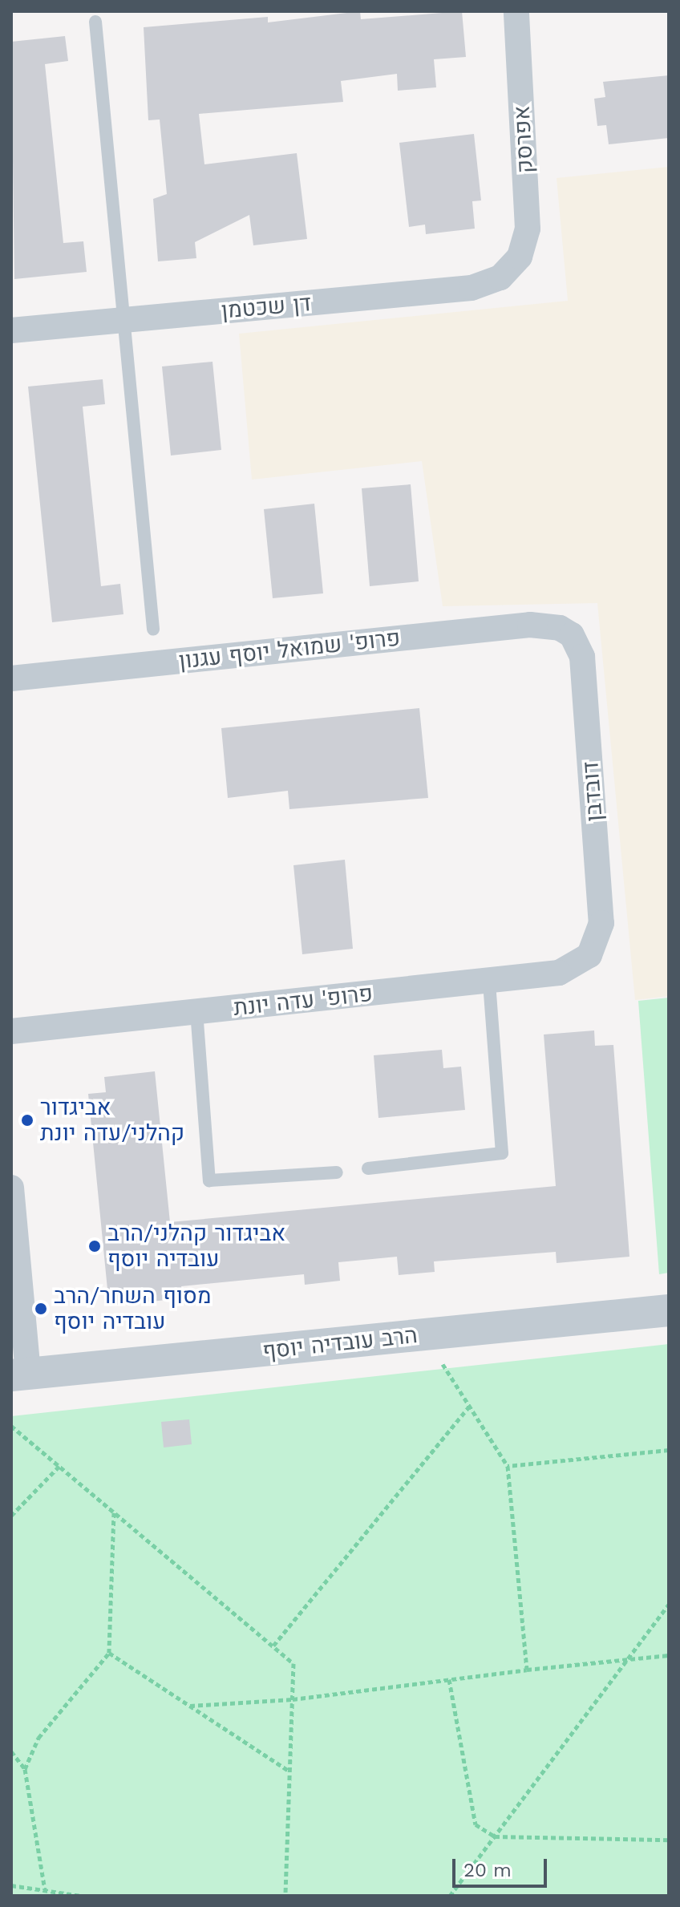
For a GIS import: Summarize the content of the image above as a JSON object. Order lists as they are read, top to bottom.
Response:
{
  "streets": {
    "street": [
      "אפרסק",
      "דן שכטמן",
      "פרופ' שמואל יוסף עגנון",
      "דובדבן",
      "פרופ' עדה יונת",
      "הרב עובדיה יוסף"
    ]
  },
  "crossings": [
    ["אפרסק", "דן שכטמן"],
    ["פרופ' שמואל יוסף עגנון", "דובדבן"],
    ["דובדבן", "פרופ' עדה יונת"]
  ],
  "places": ["אביגדור קהלני/עדה יונת", "אביגדור קהלני/הרב עובדיה יוסף", "מסוף השחר/הרב עובדיה יוסף"],
  "scale_bar": "20 m"
}
